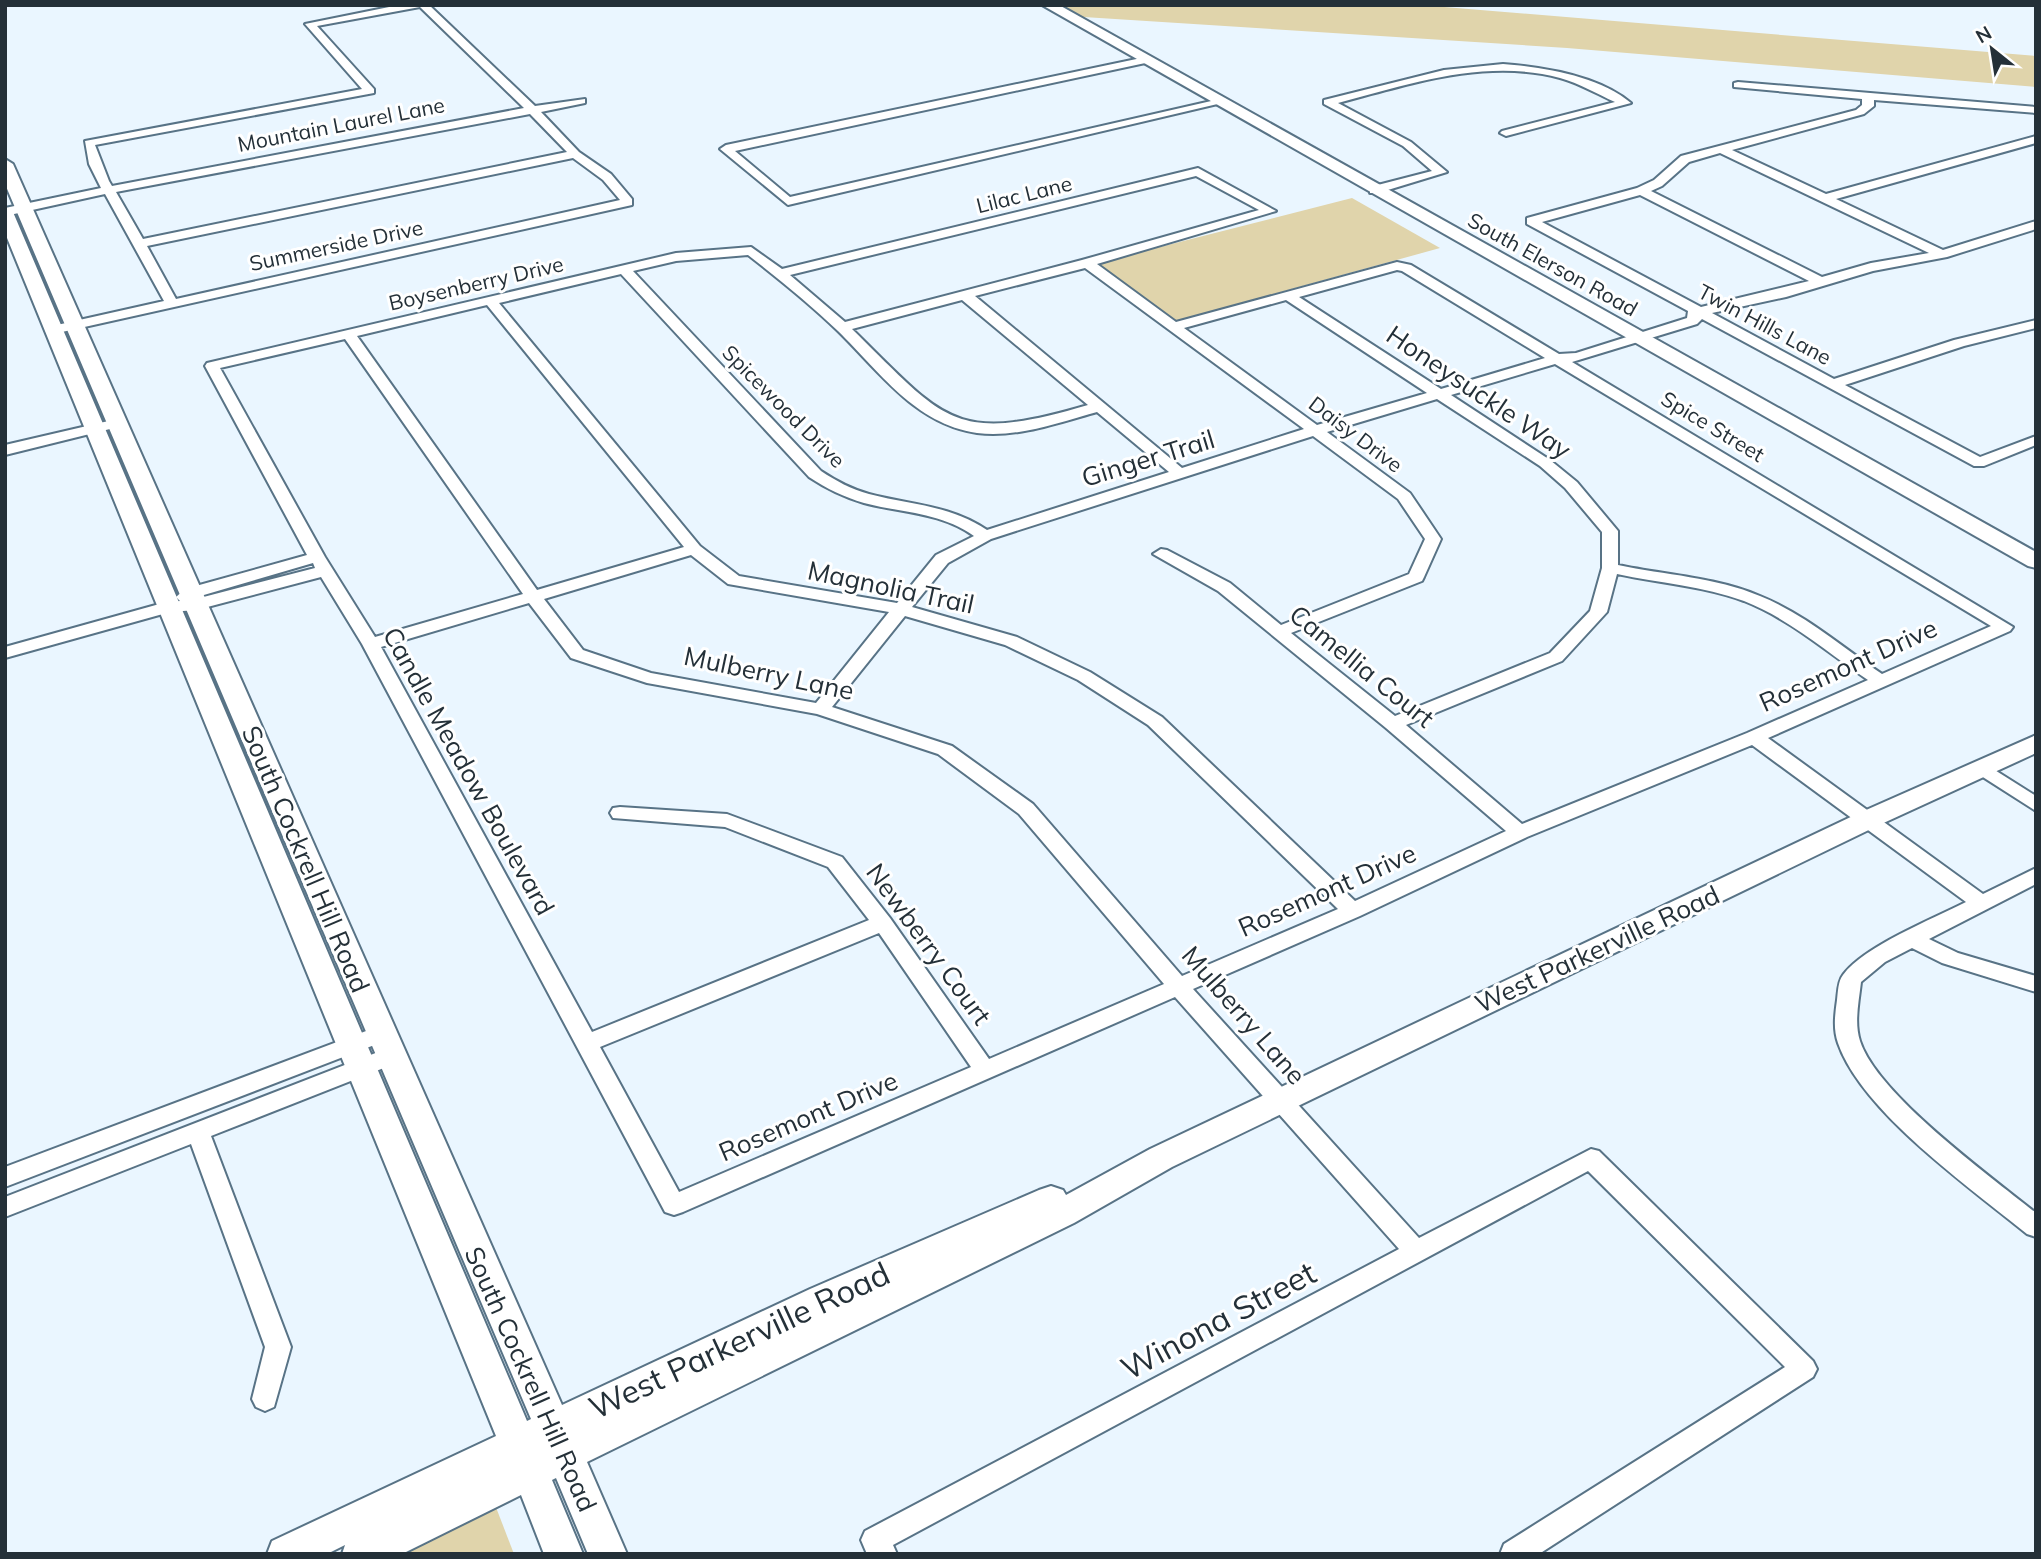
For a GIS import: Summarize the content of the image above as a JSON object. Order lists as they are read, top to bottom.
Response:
{
  "streets": {
    "main road": ["South Elerson Road", "South Cockrell Hill Road", "West Parkerville Road"],
    "street": [
      "Mountain Laurel Lane",
      "Lilac Lane",
      "Summerside Drive",
      "Boysenberry Drive",
      "Twin Hills Lane",
      "Honeysuckle Way",
      "Spicewood Drive",
      "Spice Street",
      "Daisy Drive",
      "Ginger Trail",
      "Magnolia Trail",
      "Rosemont Drive",
      "Camellia Court",
      "Mulberry Lane",
      "Candle Meadow Boulevard",
      "Newberry Court",
      "Winona Street"
    ]
  },
  "crossings": [
    ["Mountain Laurel Lane", "South Cockrell Hill Road"],
    ["Lilac Lane", "Daisy Drive"],
    ["Summerside Drive", "South Cockrell Hill Road"],
    ["South Elerson Road", "Ginger Trail"],
    ["Boysenberry Drive", "Spicewood Drive"],
    ["Boysenberry Drive", "Magnolia Trail"],
    ["Boysenberry Drive", "Mulberry Lane"],
    ["Boysenberry Drive", "Candle Meadow Boulevard"],
    ["Twin Hills Lane", "Ginger Trail"],
    ["Honeysuckle Way", "Spice Street"],
    ["Honeysuckle Way", "Ginger Trail"],
    ["Honeysuckle Way", "Camellia Court"],
    ["Spicewood Drive", "Ginger Trail"],
    ["Spice Street", "Ginger Trail"],
    ["Spice Street", "Rosemont Drive"],
    ["Daisy Drive", "Ginger Trail"],
    ["Daisy Drive", "Camellia Court"],
    ["Ginger Trail", "Magnolia Trail"],
    ["Ginger Trail", "Mulberry Lane"],
    ["Magnolia Trail", "Rosemont Drive"],
    ["Rosemont Drive", "Camellia Court"],
    ["Rosemont Drive", "Mulberry Lane"],
    ["Rosemont Drive", "Candle Meadow Boulevard"],
    ["Rosemont Drive", "Newberry Court"],
    ["Mulberry Lane", "West Parkerville Road"],
    ["Mulberry Lane", "Winona Street"],
    ["South Cockrell Hill Road", "West Parkerville Road"]
  ],
  "north": "top left"
}
